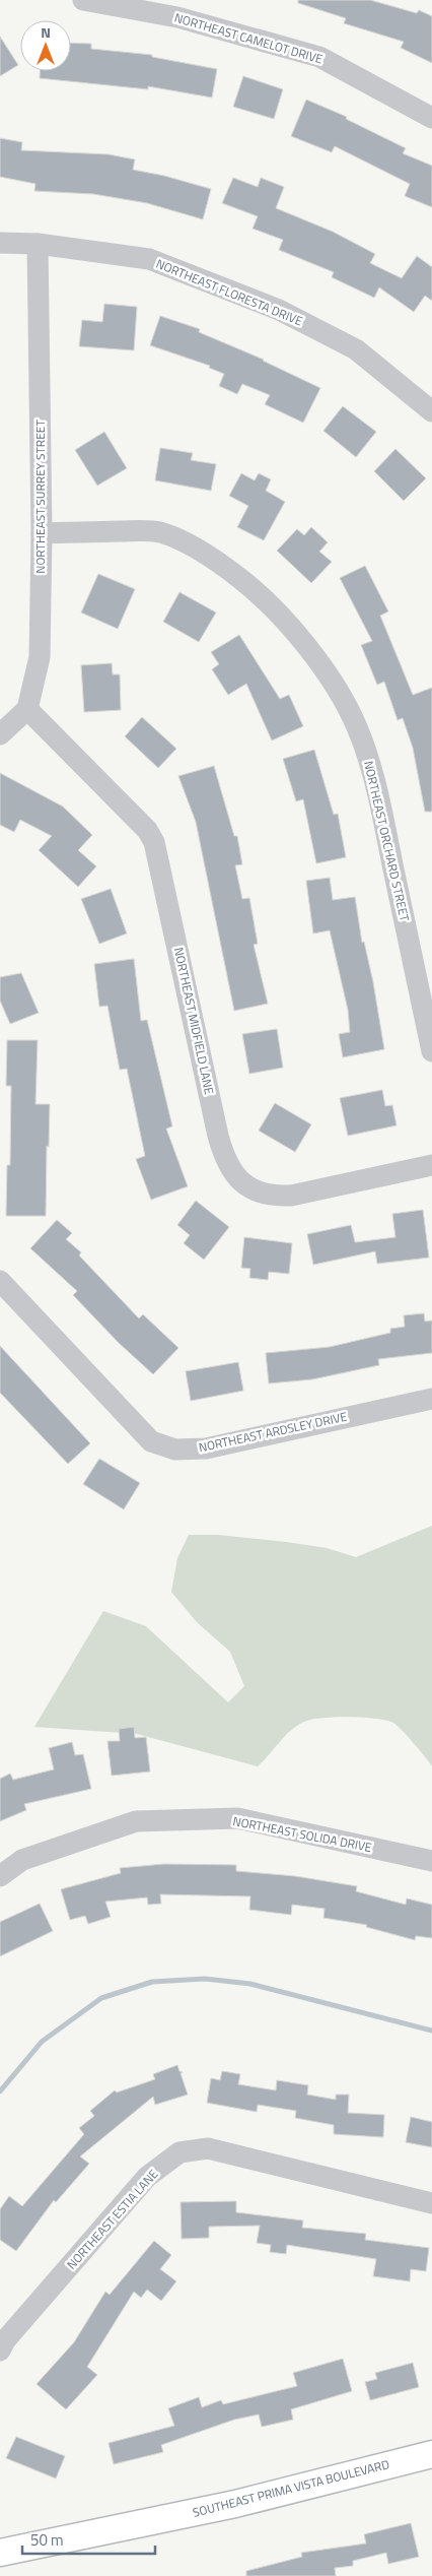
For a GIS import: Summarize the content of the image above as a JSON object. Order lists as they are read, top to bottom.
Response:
{
  "streets": {
    "main road": ["SOUTHEAST PRIMA VISTA BOULEVARD"],
    "street": [
      "NORTHEAST CAMELOT DRIVE",
      "NORTHEAST FLORESTA DRIVE",
      "NORTHEAST SURREY STREET",
      "NORTHEAST ORCHARD STREET",
      "NORTHEAST MIDFIELD LANE",
      "NORTHEAST ARDSLEY DRIVE",
      "NORTHEAST SOLIDA DRIVE",
      "NORTHEAST ESTIA LANE"
    ]
  },
  "crossings": [
    ["NORTHEAST FLORESTA DRIVE", "NORTHEAST SURREY STREET"],
    ["NORTHEAST SURREY STREET", "NORTHEAST ORCHARD STREET"],
    ["NORTHEAST SURREY STREET", "NORTHEAST MIDFIELD LANE"]
  ],
  "scale_bar": "50 m",
  "north": "top"
}
